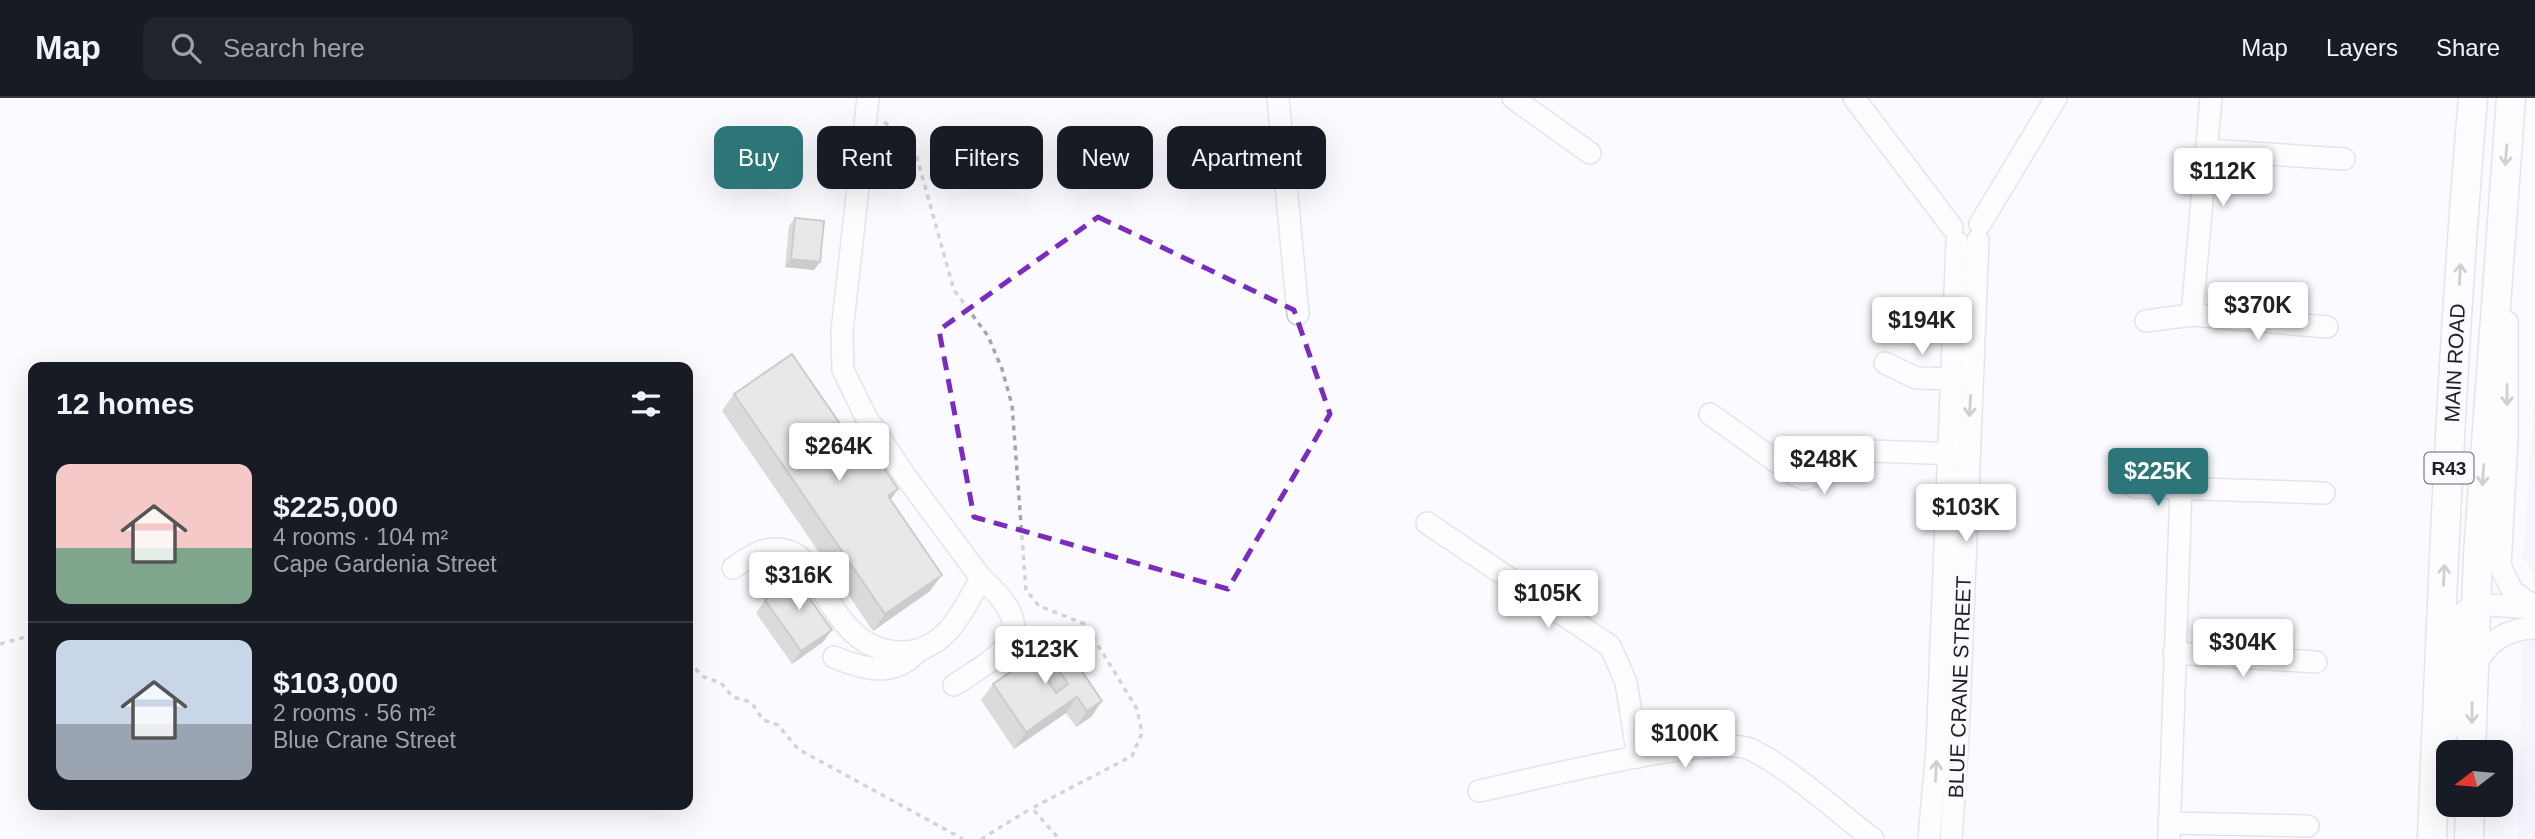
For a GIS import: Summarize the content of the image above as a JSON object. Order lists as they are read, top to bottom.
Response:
{
  "streets": {
    "main road": ["MAIN ROAD", "R43"],
    "street": ["BLUE CRANE STREET"]
  },
  "north": "left",
  "page": {
    "header": "Map",
    "search": "Search here",
    "nav": ["Map", "Layers", "Share"],
    "chip": [
      "Buy",
      "Rent",
      "Filters",
      "New",
      "Apartment"
    ],
    "price": [
      "$112K",
      "$370K",
      "$194K",
      "$264K",
      "$248K",
      "$225K",
      "$103K",
      "$316K",
      "$105K",
      "$304K",
      "$123K",
      "$100K"
    ],
    "heading": "12 homes",
    "list": [
      {
        "name": "$225,000",
        "note": "4 rooms · 104 m² · Cape Gardenia Street"
      },
      {
        "name": "$103,000",
        "note": "2 rooms · 56 m² · Blue Crane Street"
      }
    ]
  }
}
